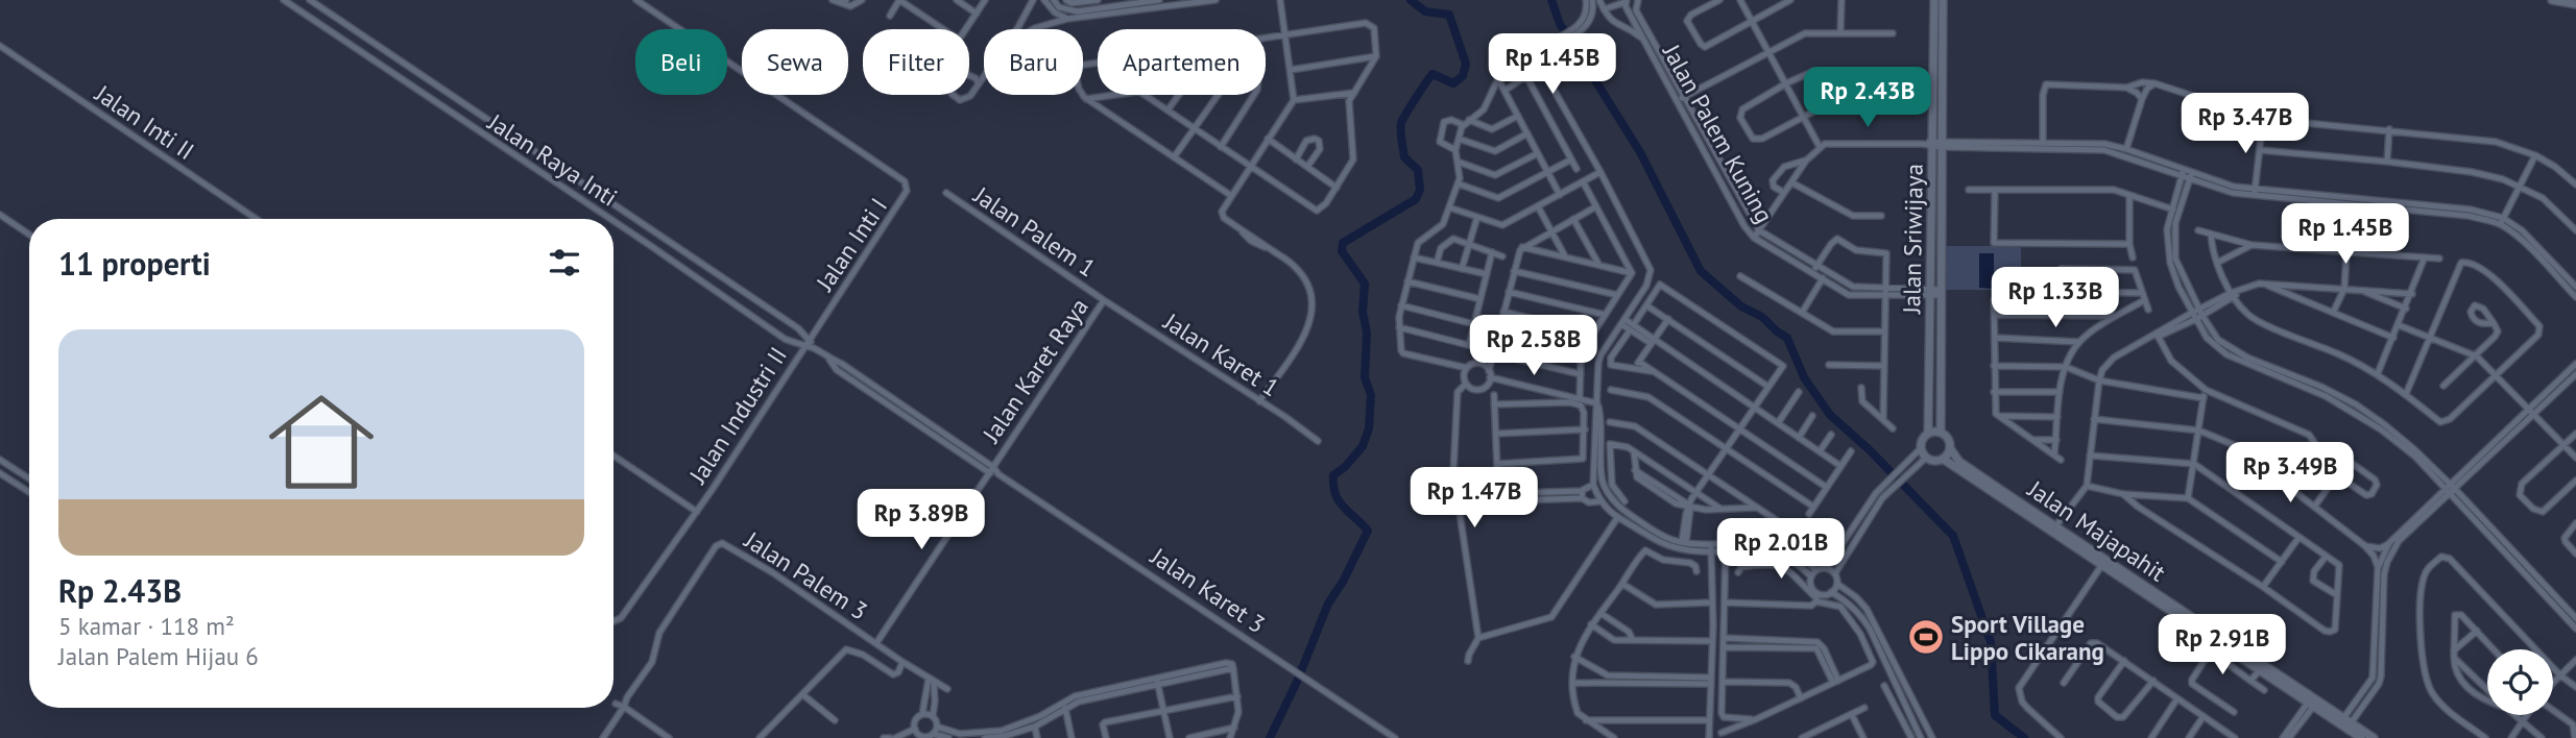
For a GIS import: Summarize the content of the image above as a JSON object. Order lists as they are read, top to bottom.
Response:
{
  "streets": {
    "street": [
      "Jalan Inti II",
      "Jalan Palem Kuning",
      "Jalan Raya Inti",
      "Jalan Palem 1",
      "Jalan Sriwijaya",
      "Jalan Inti I",
      "Jalan Karet 1",
      "Jalan Karet Raya",
      "Jalan Industri II",
      "Jalan Majapahit",
      "Jalan Palem 3",
      "Jalan Karet 3"
    ]
  },
  "crossings": [
    ["Jalan Palem Kuning", "Jalan Sriwijaya"],
    ["Jalan Raya Inti", "Jalan Inti I"],
    ["Jalan Raya Inti", "Jalan Industri II"],
    ["Jalan Palem 1", "Jalan Karet 1"],
    ["Jalan Palem 1", "Jalan Karet Raya"],
    ["Jalan Sriwijaya", "Jalan Majapahit"],
    ["Jalan Inti I", "Jalan Industri II"],
    ["Jalan Karet 1", "Jalan Karet Raya"],
    ["Jalan Karet Raya", "Jalan Palem 3"],
    ["Jalan Karet Raya", "Jalan Karet 3"]
  ],
  "places": {
    "sports": ["Sport Village Lippo Cikarang"]
  },
  "page": {
    "chip": [
      "Beli",
      "Sewa",
      "Filter",
      "Baru",
      "Apartemen"
    ],
    "price": [
      "Rp 1.45B",
      "Rp 2.43B",
      "Rp 3.47B",
      "Rp 1.45B",
      "Rp 1.33B",
      "Rp 2.58B",
      "Rp 3.49B",
      "Rp 1.47B",
      "Rp 3.89B",
      "Rp 2.01B",
      "Rp 2.91B"
    ],
    "heading": "11 properti",
    "list": [
      {
        "name": "Rp 2.43B",
        "note": "5 kamar · 118 m² · Jalan Palem Hijau 6"
      }
    ]
  }
}
